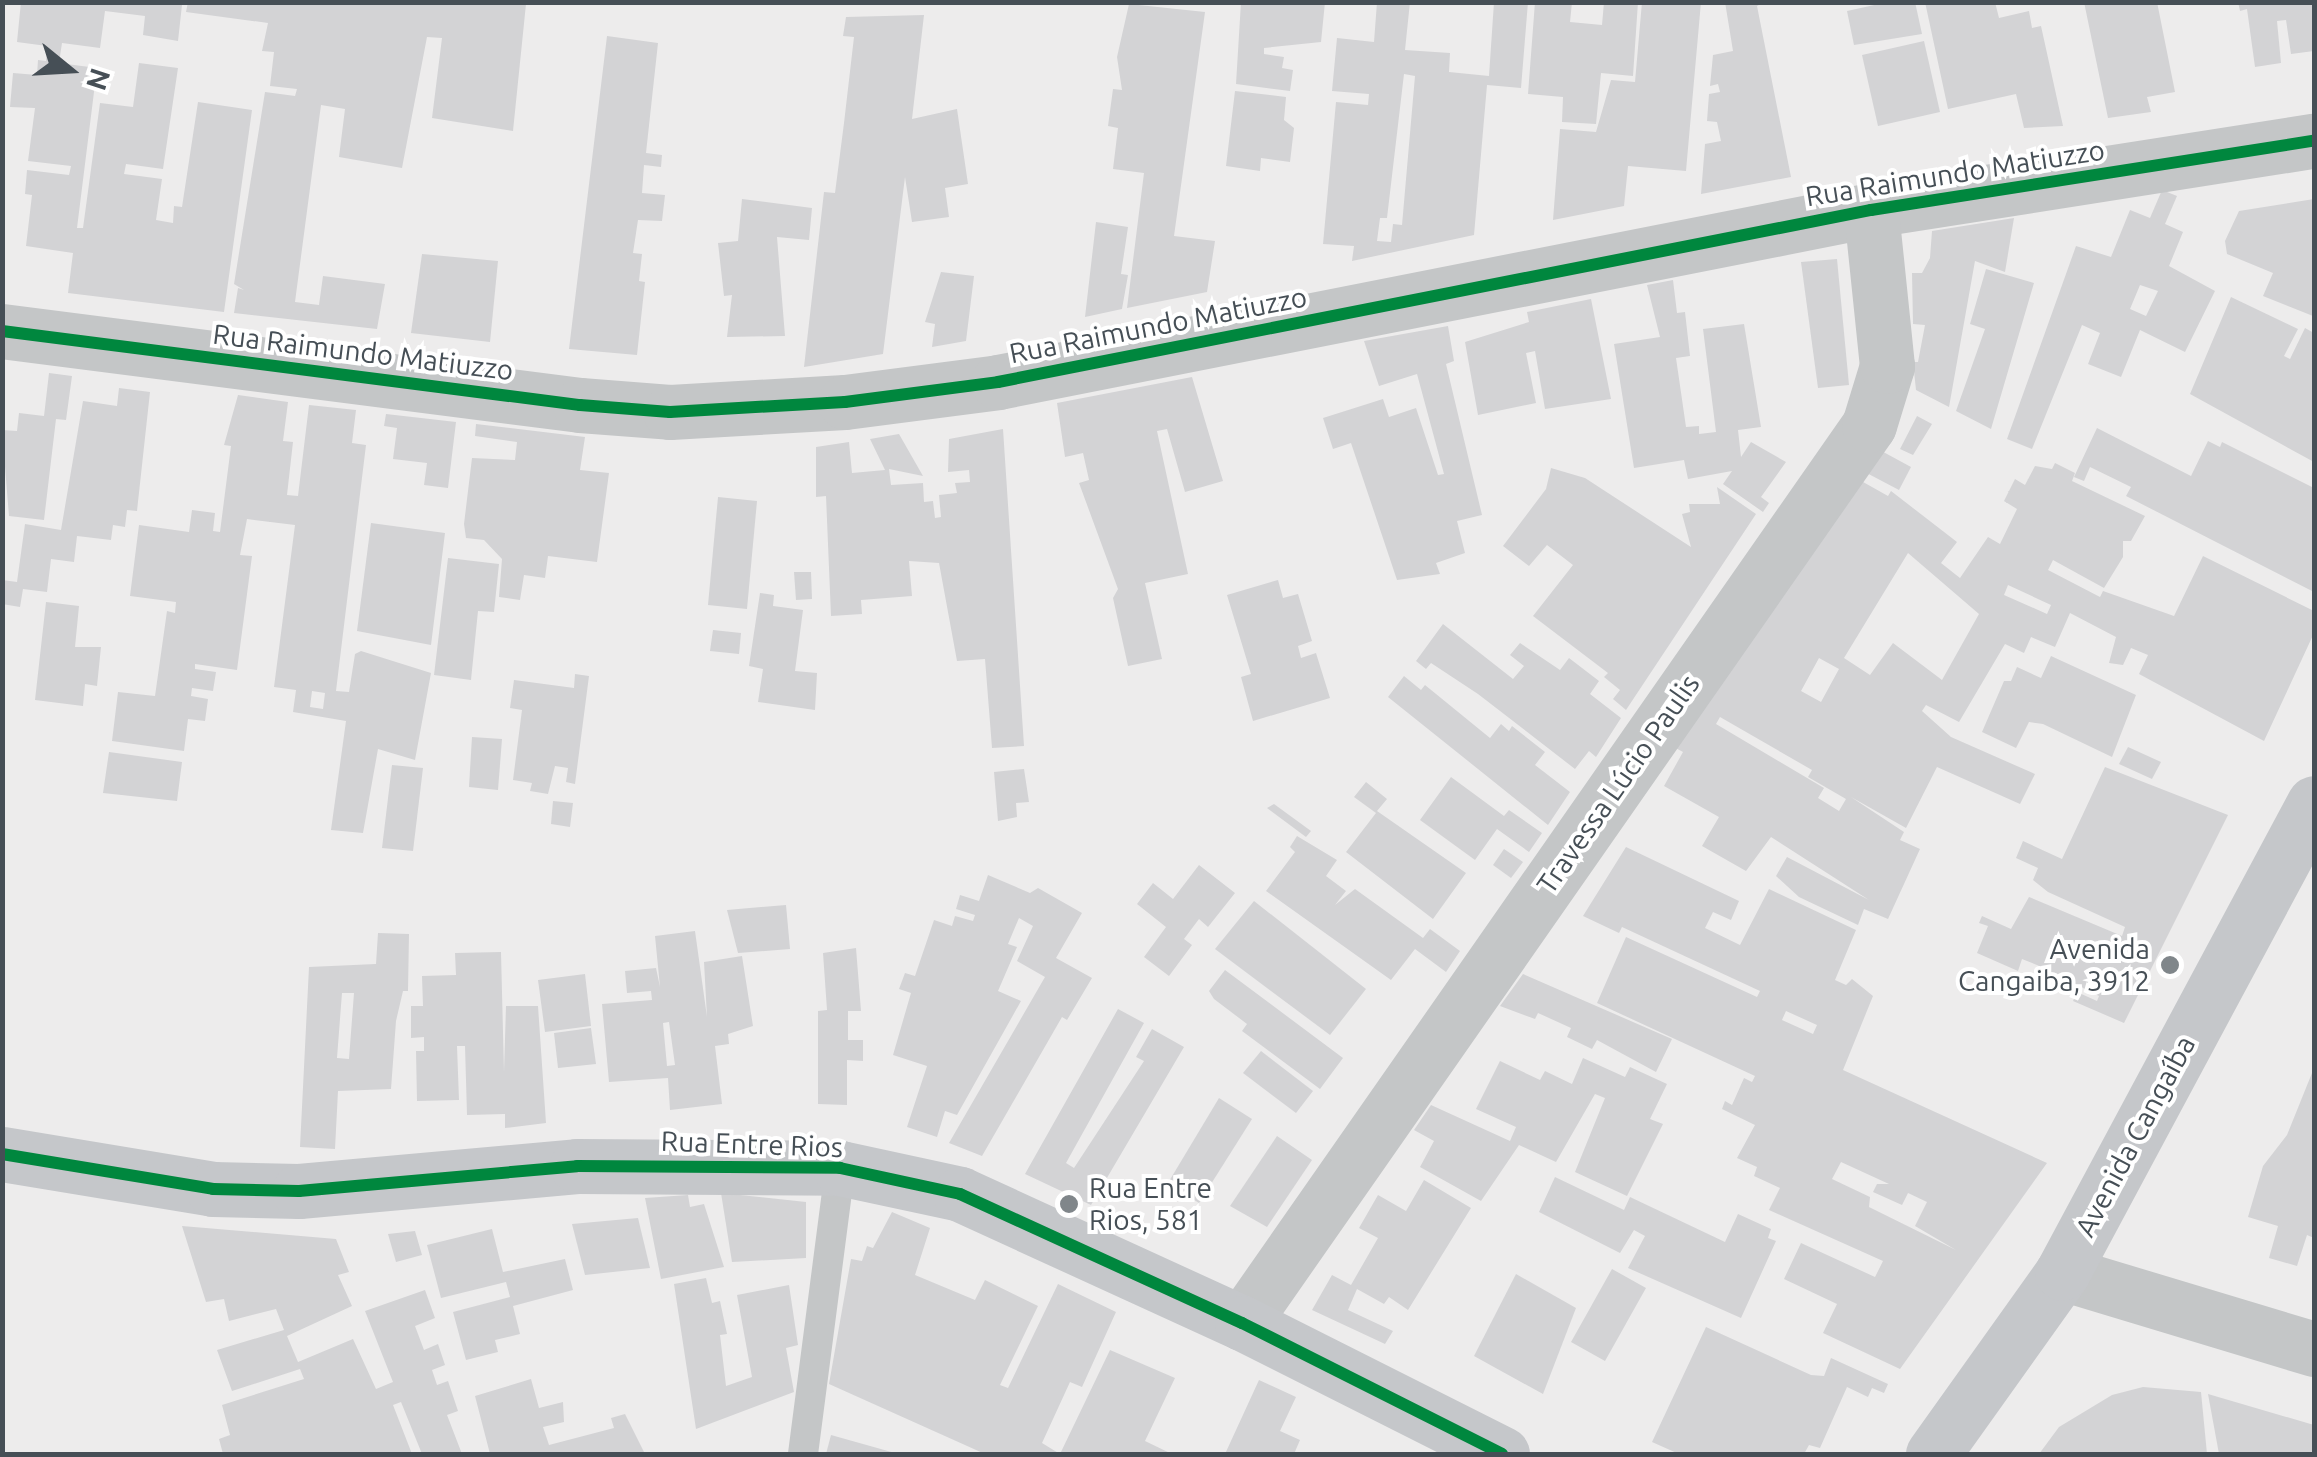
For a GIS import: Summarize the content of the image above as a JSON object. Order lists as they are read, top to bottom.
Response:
{
  "streets": {
    "street": [
      "Rua Raimundo Matiuzzo",
      "Travessa Lúcio Paulis",
      "Avenida Cangaíba",
      "Rua Entre Rios"
    ]
  },
  "crossings": [
    ["Rua Raimundo Matiuzzo", "Travessa Lúcio Paulis"],
    ["Travessa Lúcio Paulis", "Rua Entre Rios"]
  ],
  "places": ["Avenida Cangaiba, 3912", "Rua Entre Rios, 581"],
  "north": "right"
}
